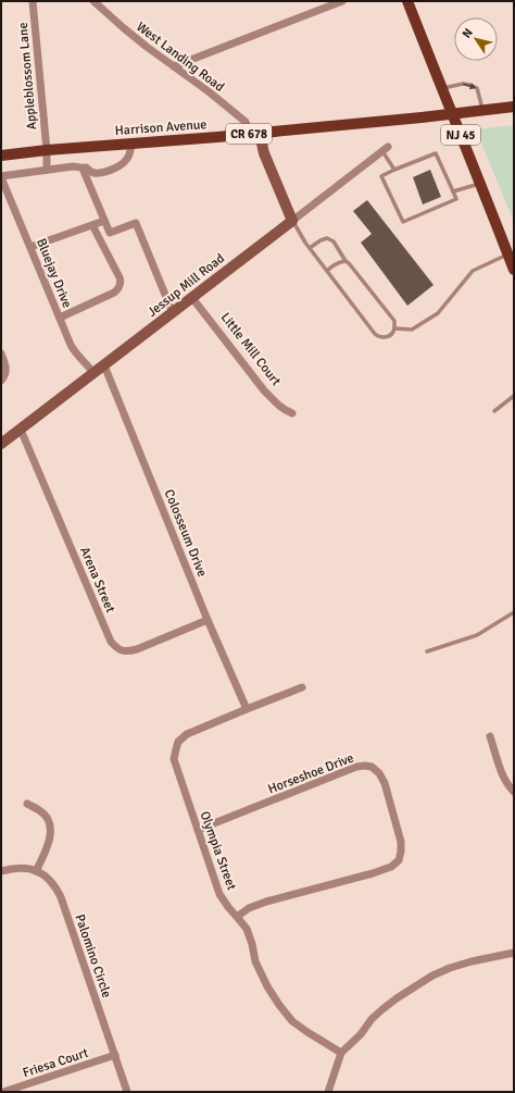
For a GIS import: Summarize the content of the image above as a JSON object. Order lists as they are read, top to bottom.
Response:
{
  "streets": {
    "main road": ["Harrison Avenue", "CR 678", "NJ 45"],
    "street": [
      "West Landing Road",
      "Appleblossom Lane",
      "Bluejay Drive",
      "Jessup Mill Road",
      "Little Mill Court",
      "Colosseum Drive",
      "Arena Street",
      "Horseshoe Drive",
      "Olympia Street",
      "Palomino Circle",
      "Friesa Court"
    ]
  },
  "crossings": [
    ["West Landing Road", "Harrison Avenue"],
    ["Appleblossom Lane", "Harrison Avenue"],
    ["Harrison Avenue", "CR 678"],
    ["Harrison Avenue", "NJ 45"],
    ["CR 678", "NJ 45"],
    ["Bluejay Drive", "Jessup Mill Road"],
    ["Jessup Mill Road", "Little Mill Court"],
    ["Jessup Mill Road", "Colosseum Drive"],
    ["Jessup Mill Road", "Arena Street"],
    ["Colosseum Drive", "Arena Street"],
    ["Colosseum Drive", "Olympia Street"],
    ["Horseshoe Drive", "Olympia Street"],
    ["Palomino Circle", "Friesa Court"]
  ],
  "north": "top left"
}
